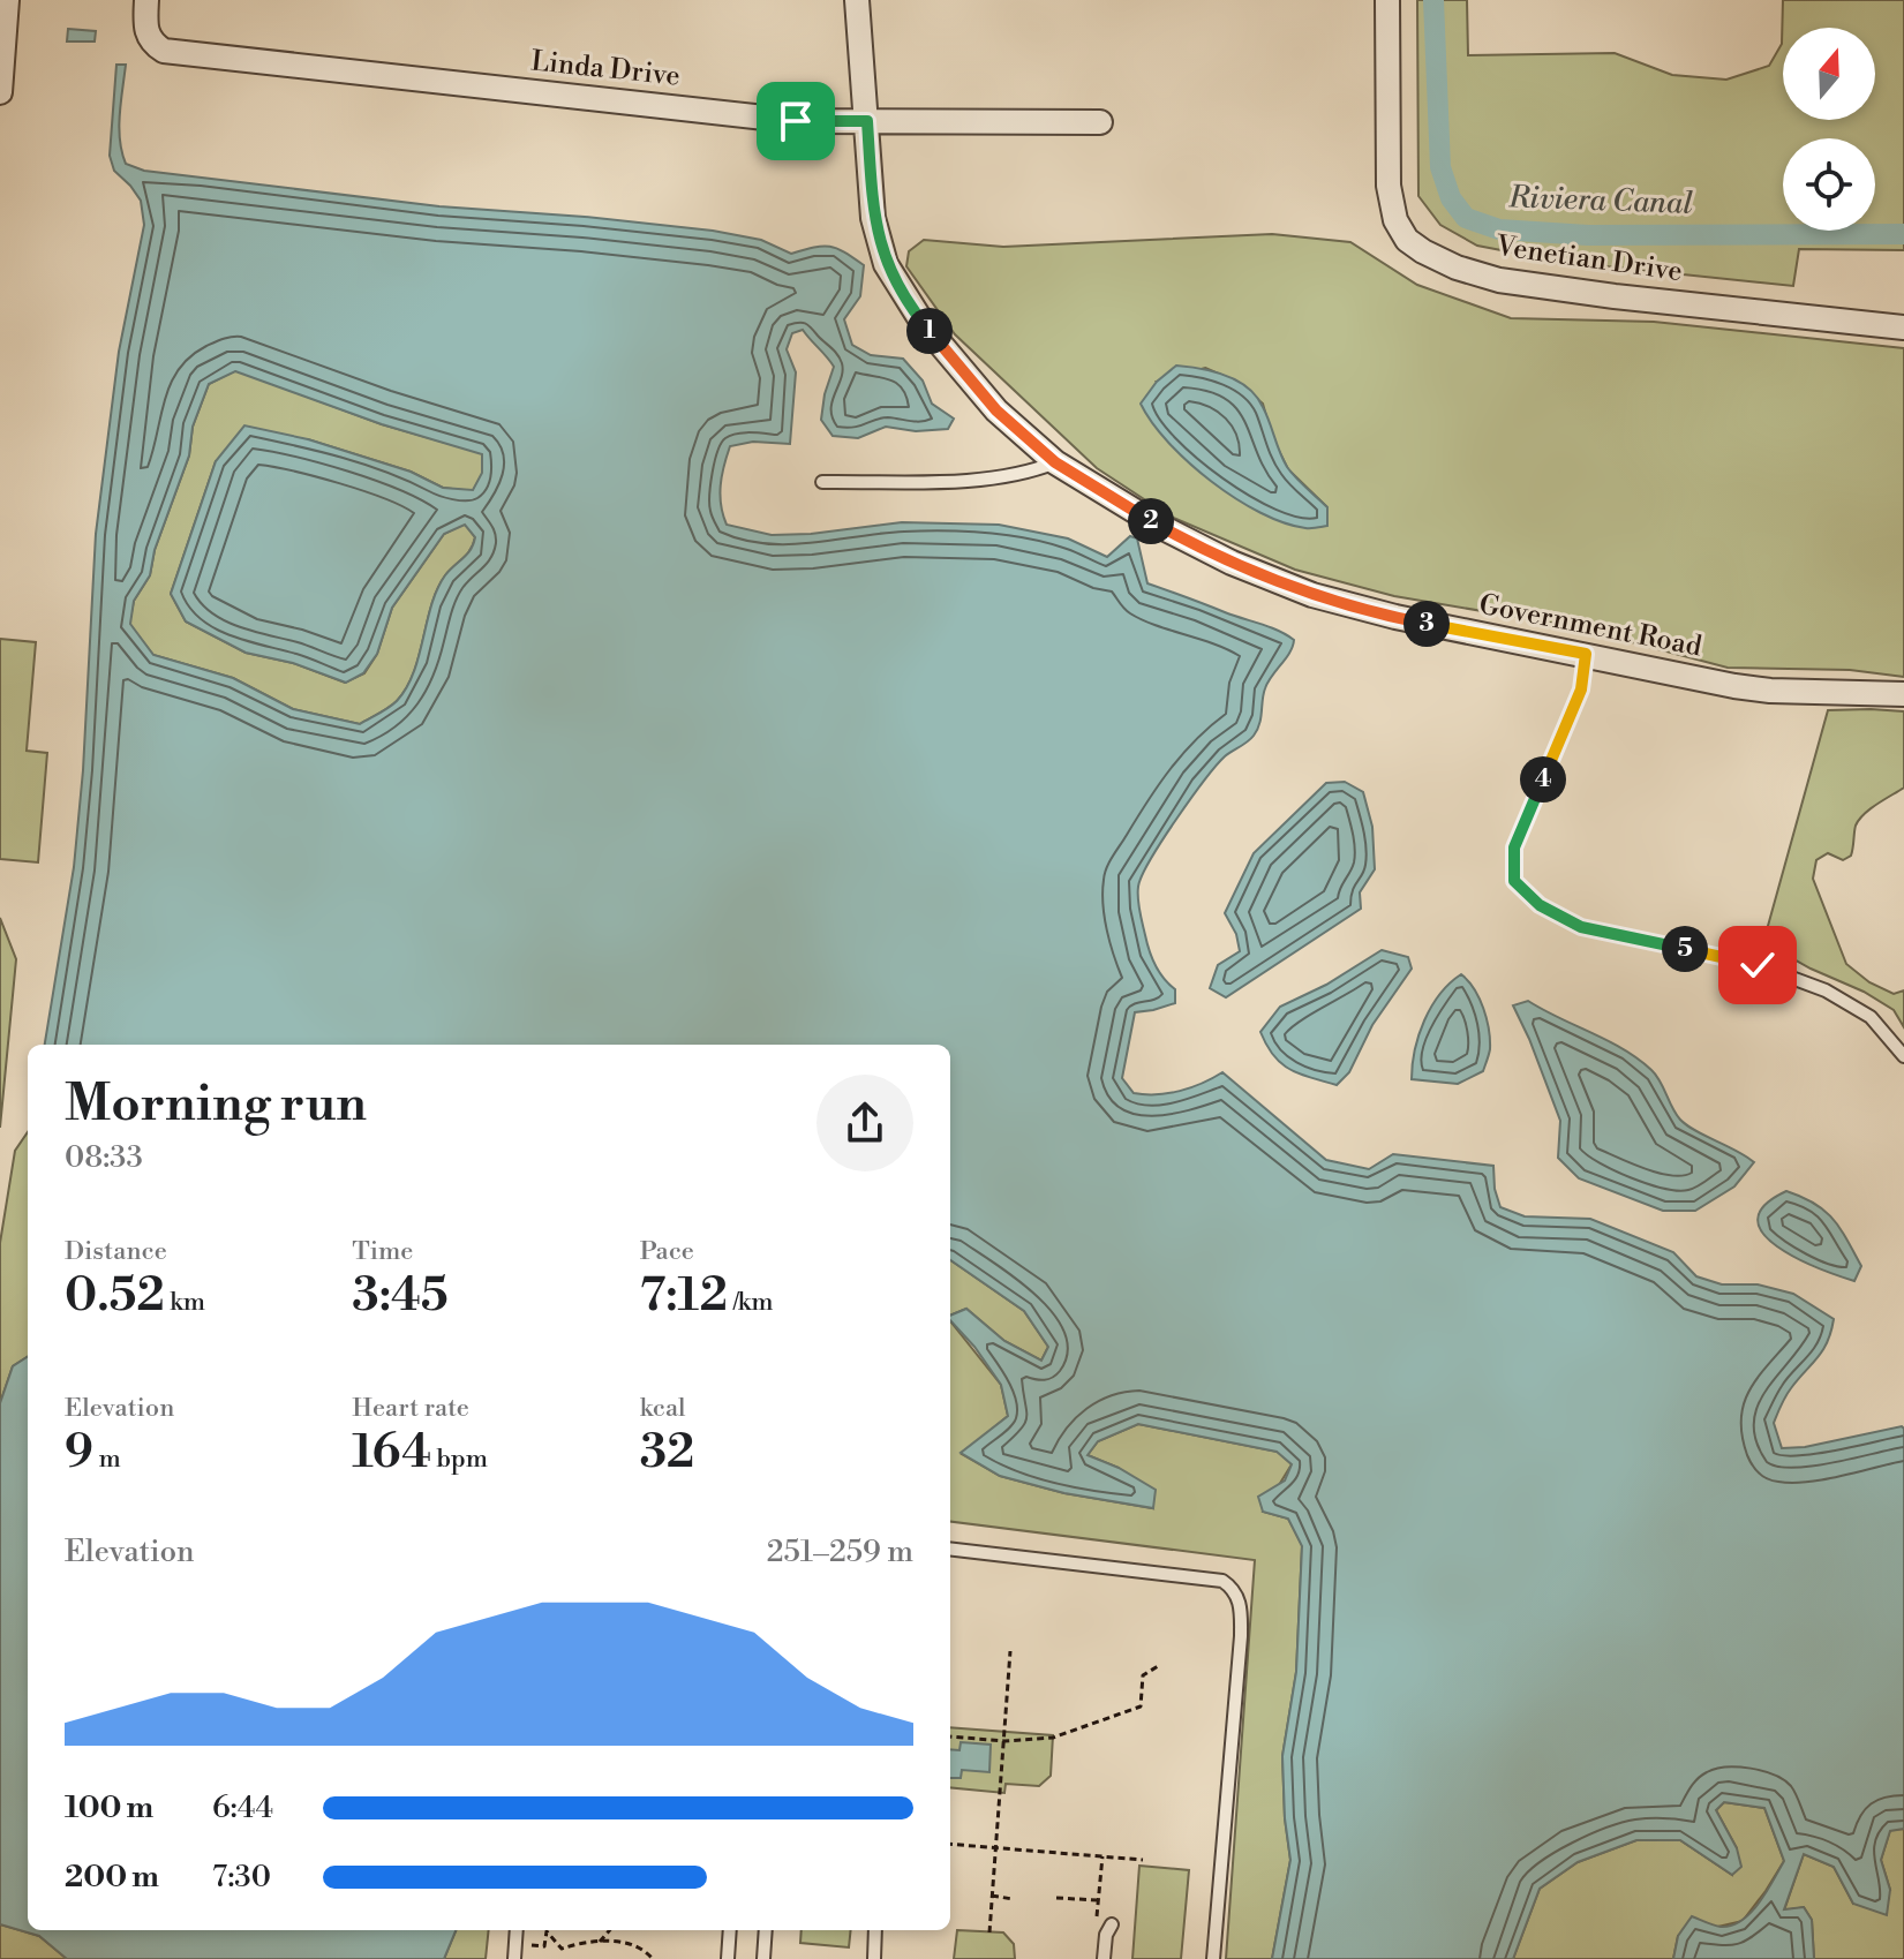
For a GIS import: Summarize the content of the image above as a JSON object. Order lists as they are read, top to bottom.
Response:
{
  "streets": {
    "street": ["Linda Drive", "Venetian Drive", "Government Road"]
  },
  "crossings": [
    ["Linda Drive", "Government Road"]
  ],
  "water": ["Riviera Canal"],
  "north": "top",
  "page": {
    "pins": [
      "1",
      "2",
      "3",
      "4",
      "5"
    ],
    "heading": ["Morning run", "08:33"],
    "stats": [
      ["Distance", "0.52 km"],
      ["Time", "3:45"],
      ["Pace", "7:12 /km"],
      ["Elevation", "9 m"],
      ["Heart rate", "164 bpm"],
      ["kcal", "32"]
    ],
    "chart": ["Elevation", "251–259 m"],
    "list": [
      {
        "name": "100 m",
        "note": "6:44"
      },
      {
        "name": "200 m",
        "note": "7:30"
      }
    ]
  }
}
